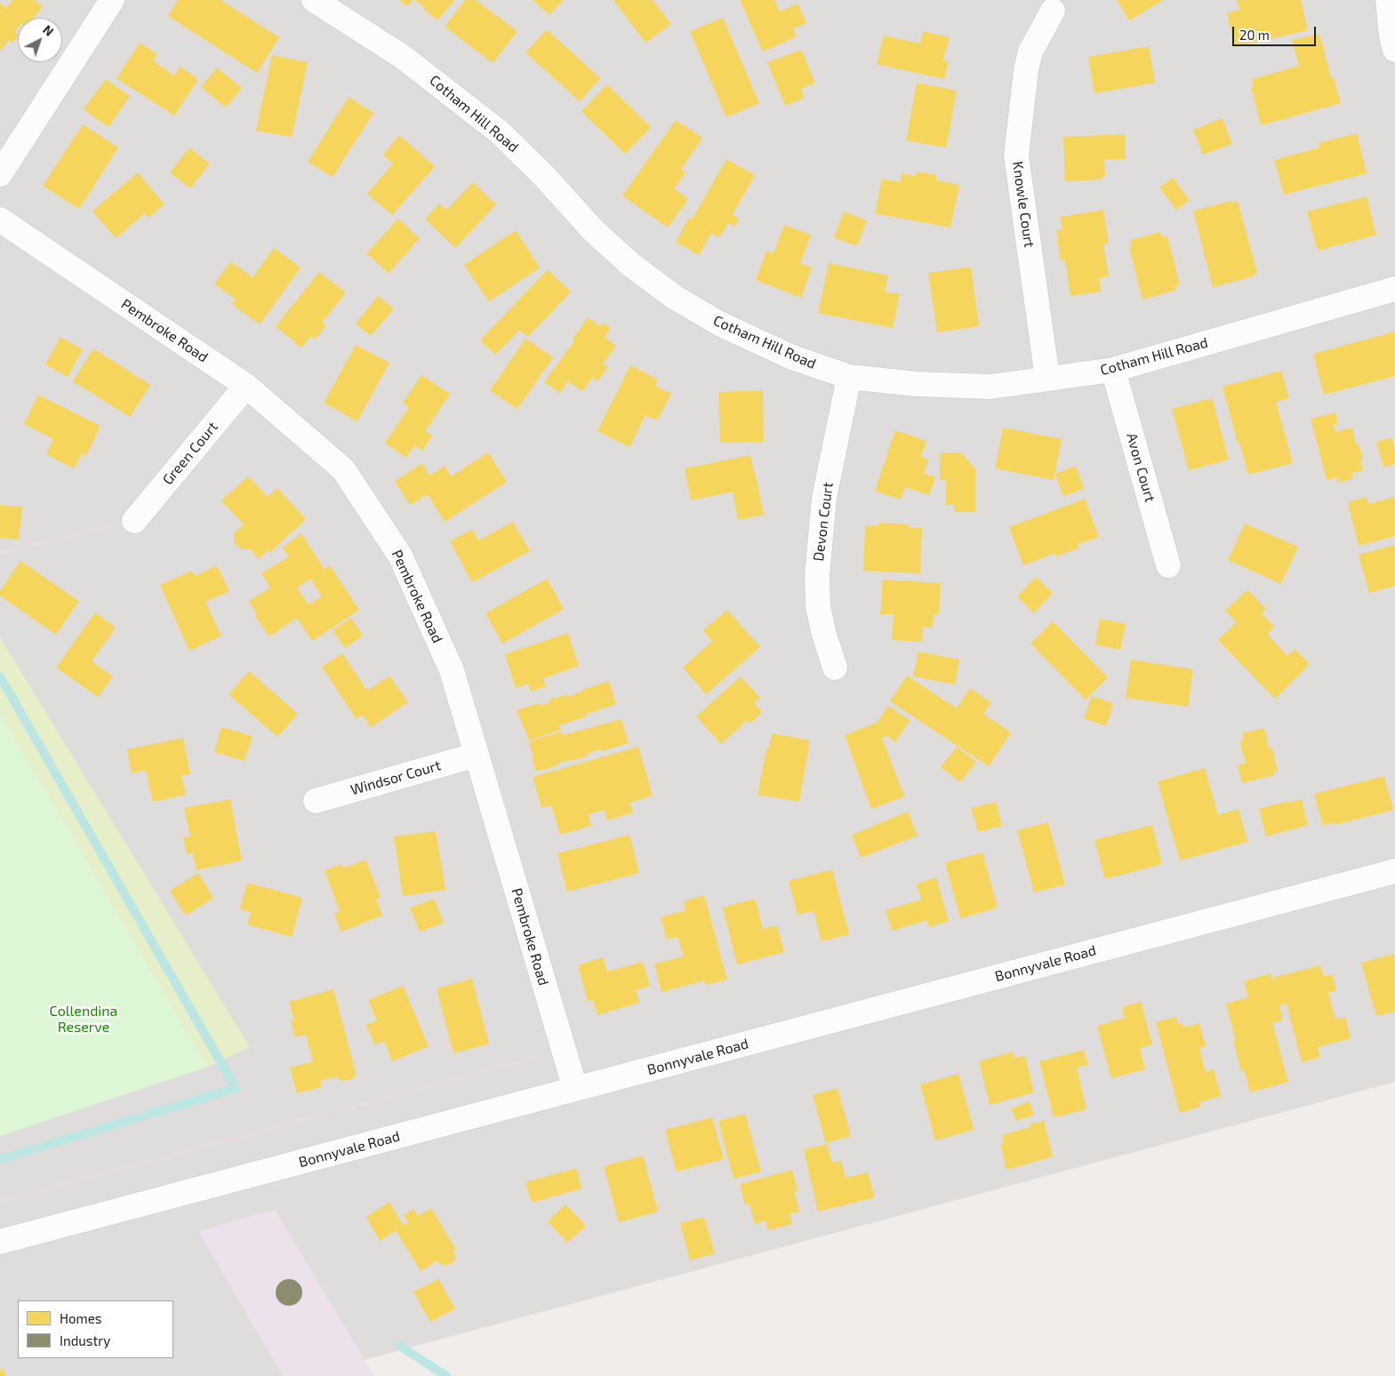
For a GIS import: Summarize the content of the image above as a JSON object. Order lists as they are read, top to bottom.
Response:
{
  "streets": {
    "street": [
      "Cotham Hill Road",
      "Knowle Court",
      "Pembroke Road",
      "Green Court",
      "Avon Court",
      "Devon Court",
      "Windsor Court",
      "Bonnyvale Road"
    ]
  },
  "crossings": [
    ["Cotham Hill Road", "Knowle Court"],
    ["Cotham Hill Road", "Avon Court"],
    ["Cotham Hill Road", "Devon Court"],
    ["Pembroke Road", "Green Court"],
    ["Pembroke Road", "Windsor Court"],
    ["Pembroke Road", "Bonnyvale Road"]
  ],
  "parks": ["Collendina Reserve"],
  "legend": ["Homes", "Industry"],
  "scale_bar": "20 m",
  "north": "top right"
}
